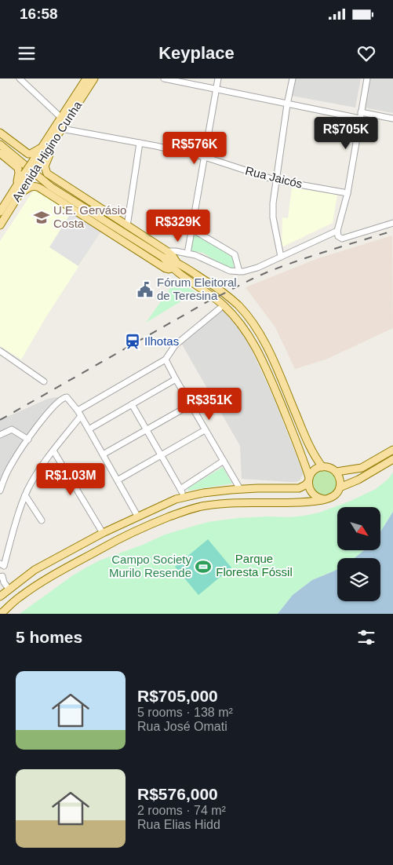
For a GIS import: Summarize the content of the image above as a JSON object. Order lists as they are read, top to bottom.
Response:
{
  "streets": {
    "main road": ["Avenida Higino Cunha"],
    "street": ["Rua Jaicós"]
  },
  "crossings": [
    ["Avenida Higino Cunha", "Rua Jaicós"]
  ],
  "parks": ["Parque Floresta Fóssil"],
  "places": {
    "school or university": ["U.E. Gervásio Costa"],
    "public building": ["Fórum Eleitoral de Teresina"],
    "station": ["Ilhotas"],
    "sports": ["Campo Society Murilo Resende"]
  },
  "north": "bottom right",
  "page": {
    "status": "16:58",
    "header": "Keyplace",
    "price": [
      "R$705K",
      "R$576K",
      "R$329K",
      "R$351K",
      "R$1.03M"
    ],
    "heading": "5 homes",
    "list": [
      {
        "name": "R$705,000",
        "note": "5 rooms · 138 m² · Rua José Omati"
      },
      {
        "name": "R$576,000",
        "note": "2 rooms · 74 m² · Rua Elias Hidd"
      }
    ]
  }
}
